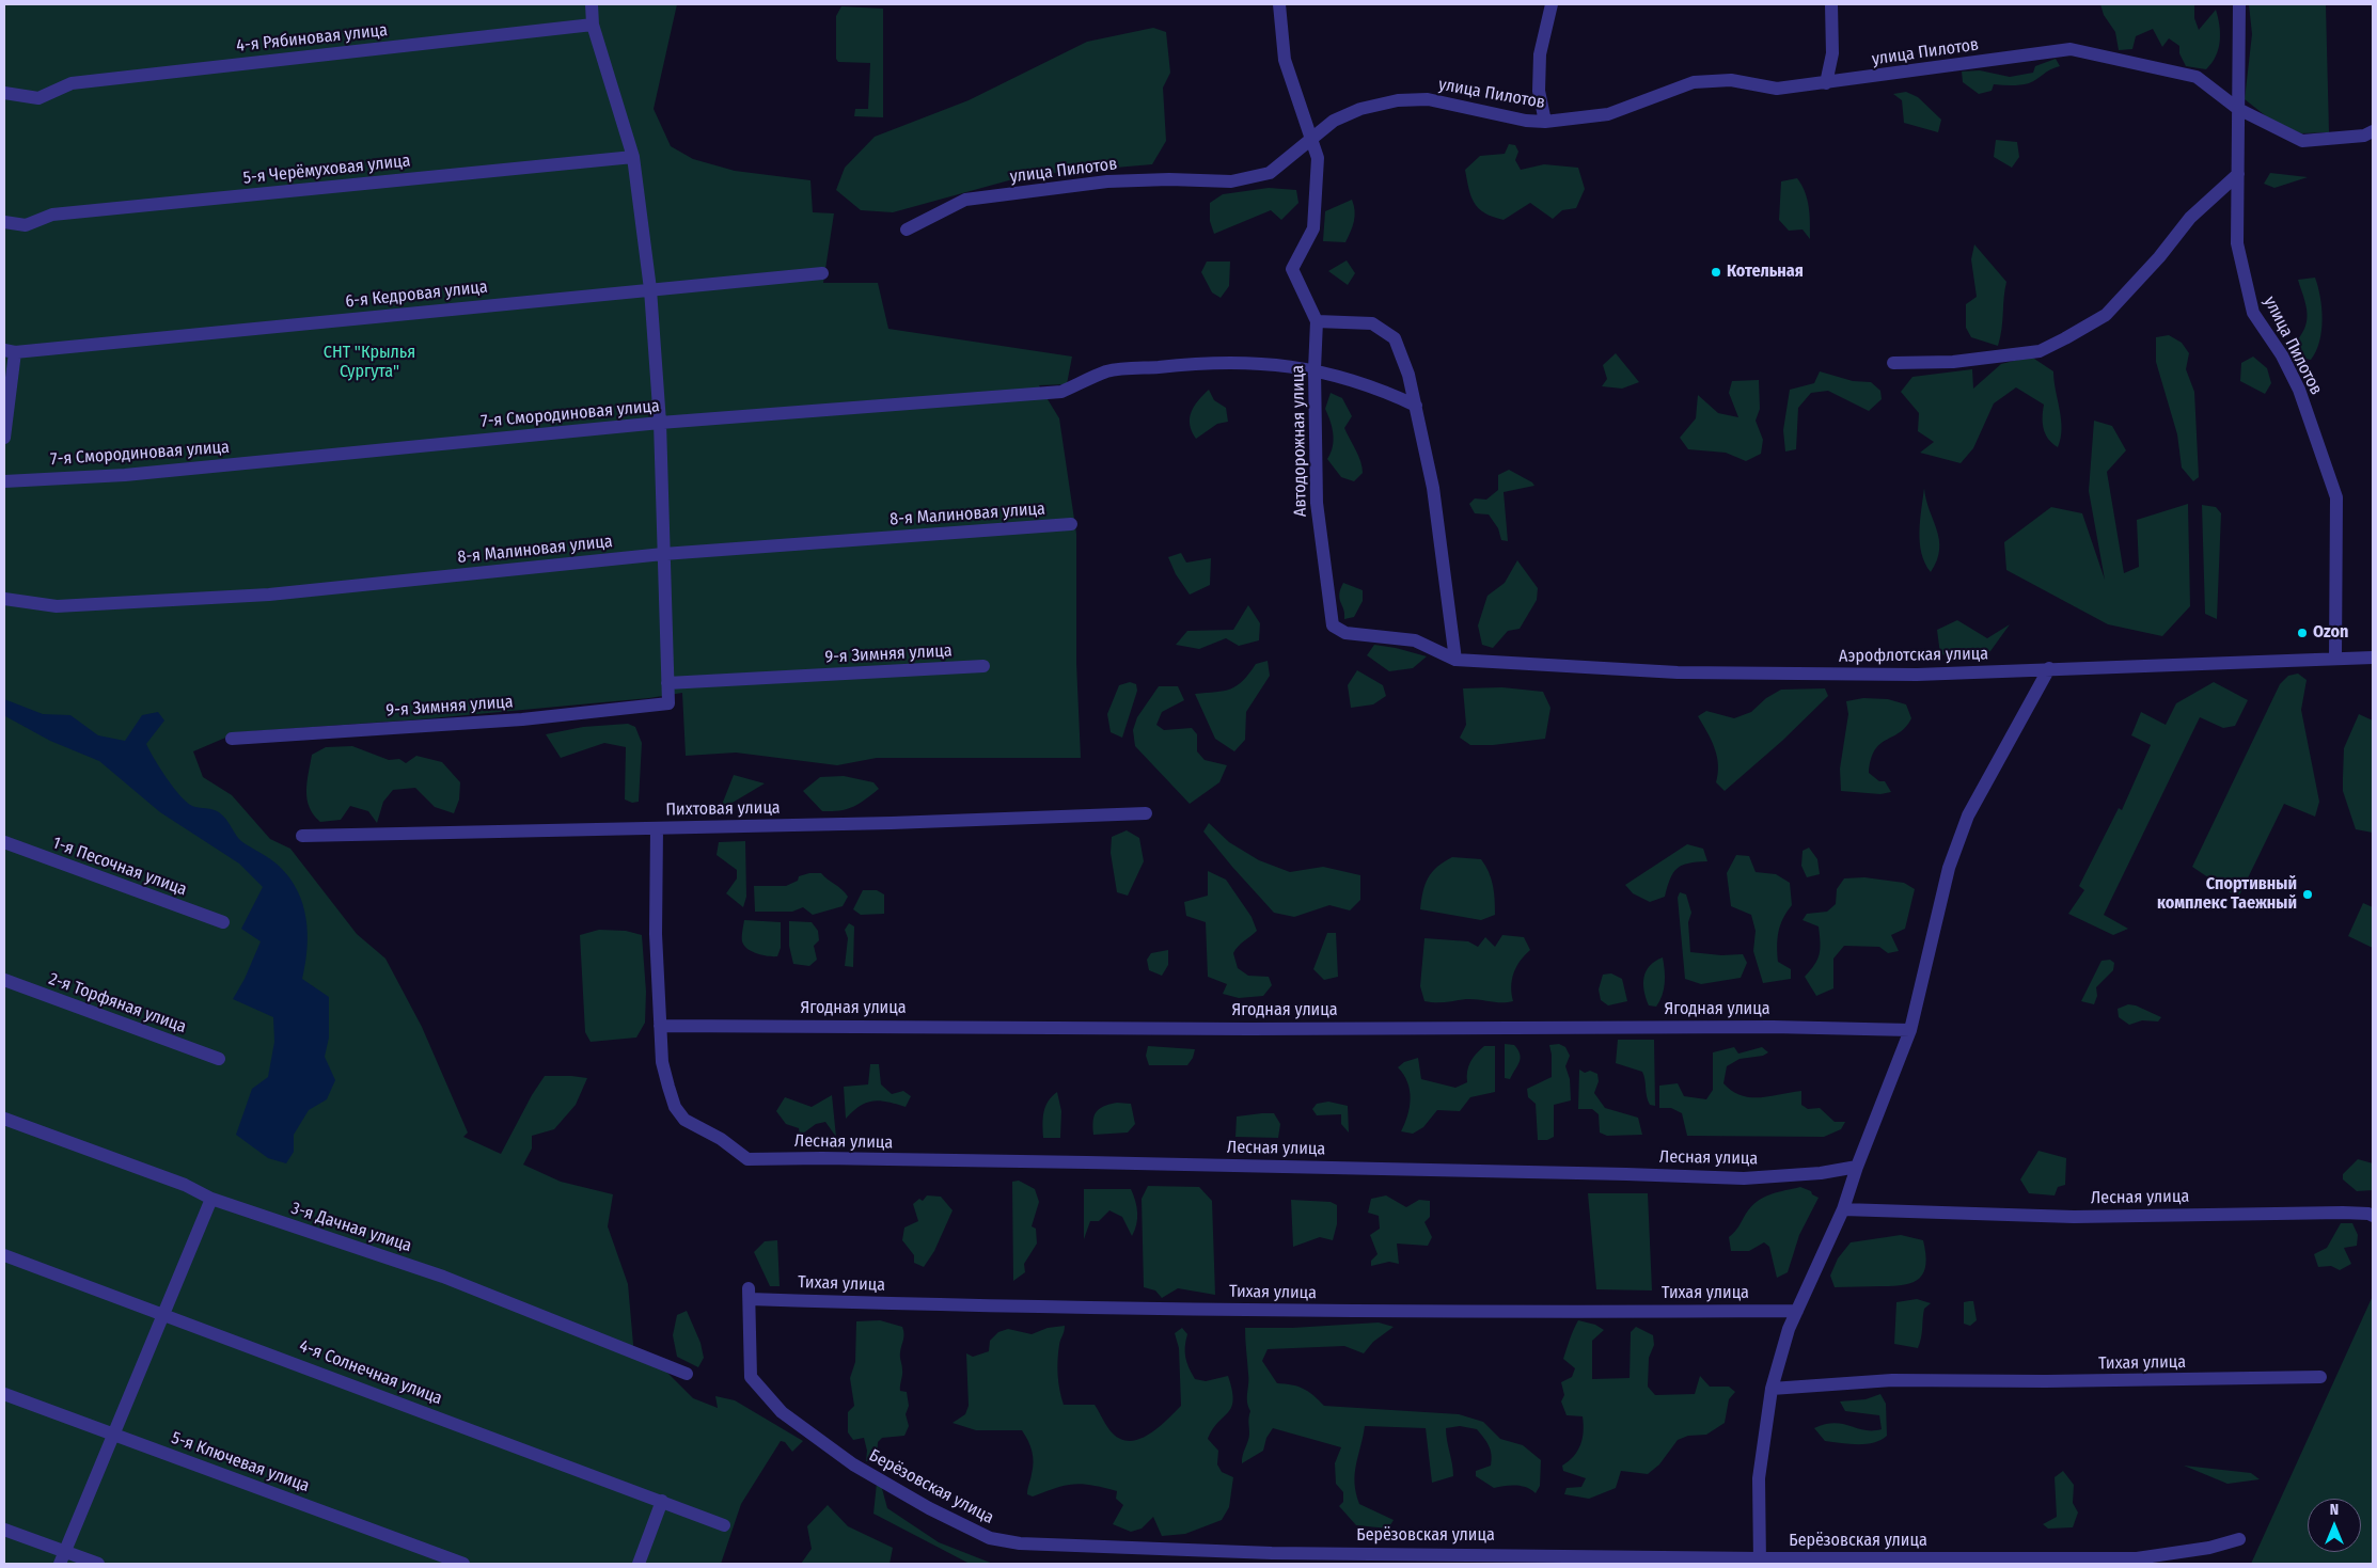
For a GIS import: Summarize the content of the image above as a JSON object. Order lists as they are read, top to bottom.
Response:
{
  "streets": {
    "street": [
      "4-я Рябиновая улица",
      "улица Пилотов",
      "5-я Черёмуховая улица",
      "6-я Кедровая улица",
      "7-я Смородиновая улица",
      "Автодорожная улица",
      "8-я Малиновая улица",
      "9-я Зимняя улица",
      "Аэрофлотская улица",
      "Пихтовая улица",
      "1-я Песочная улица",
      "2-я Торфяная улица",
      "Ягодная улица",
      "Лесная улица",
      "3-я Дачная улица",
      "Тихая улица",
      "4-я Солнечная улица",
      "5-я Ключевая улица",
      "Берёзовская улица"
    ]
  },
  "crossings": [
    ["улица Пилотов", "Автодорожная улица"],
    ["улица Пилотов", "Аэрофлотская улица"],
    ["7-я Смородиновая улица", "Автодорожная улица"],
    ["Автодорожная улица", "Аэрофлотская улица"],
    ["Пихтовая улица", "Лесная улица"],
    ["Ягодная улица", "Лесная улица"],
    ["Тихая улица", "Берёзовская улица"]
  ],
  "parks": ["CНТ \"Крылья Сургута\""],
  "places": ["Котельная", "Ozon", "Спортивный комплекс Таежный"],
  "north": "top"
}
